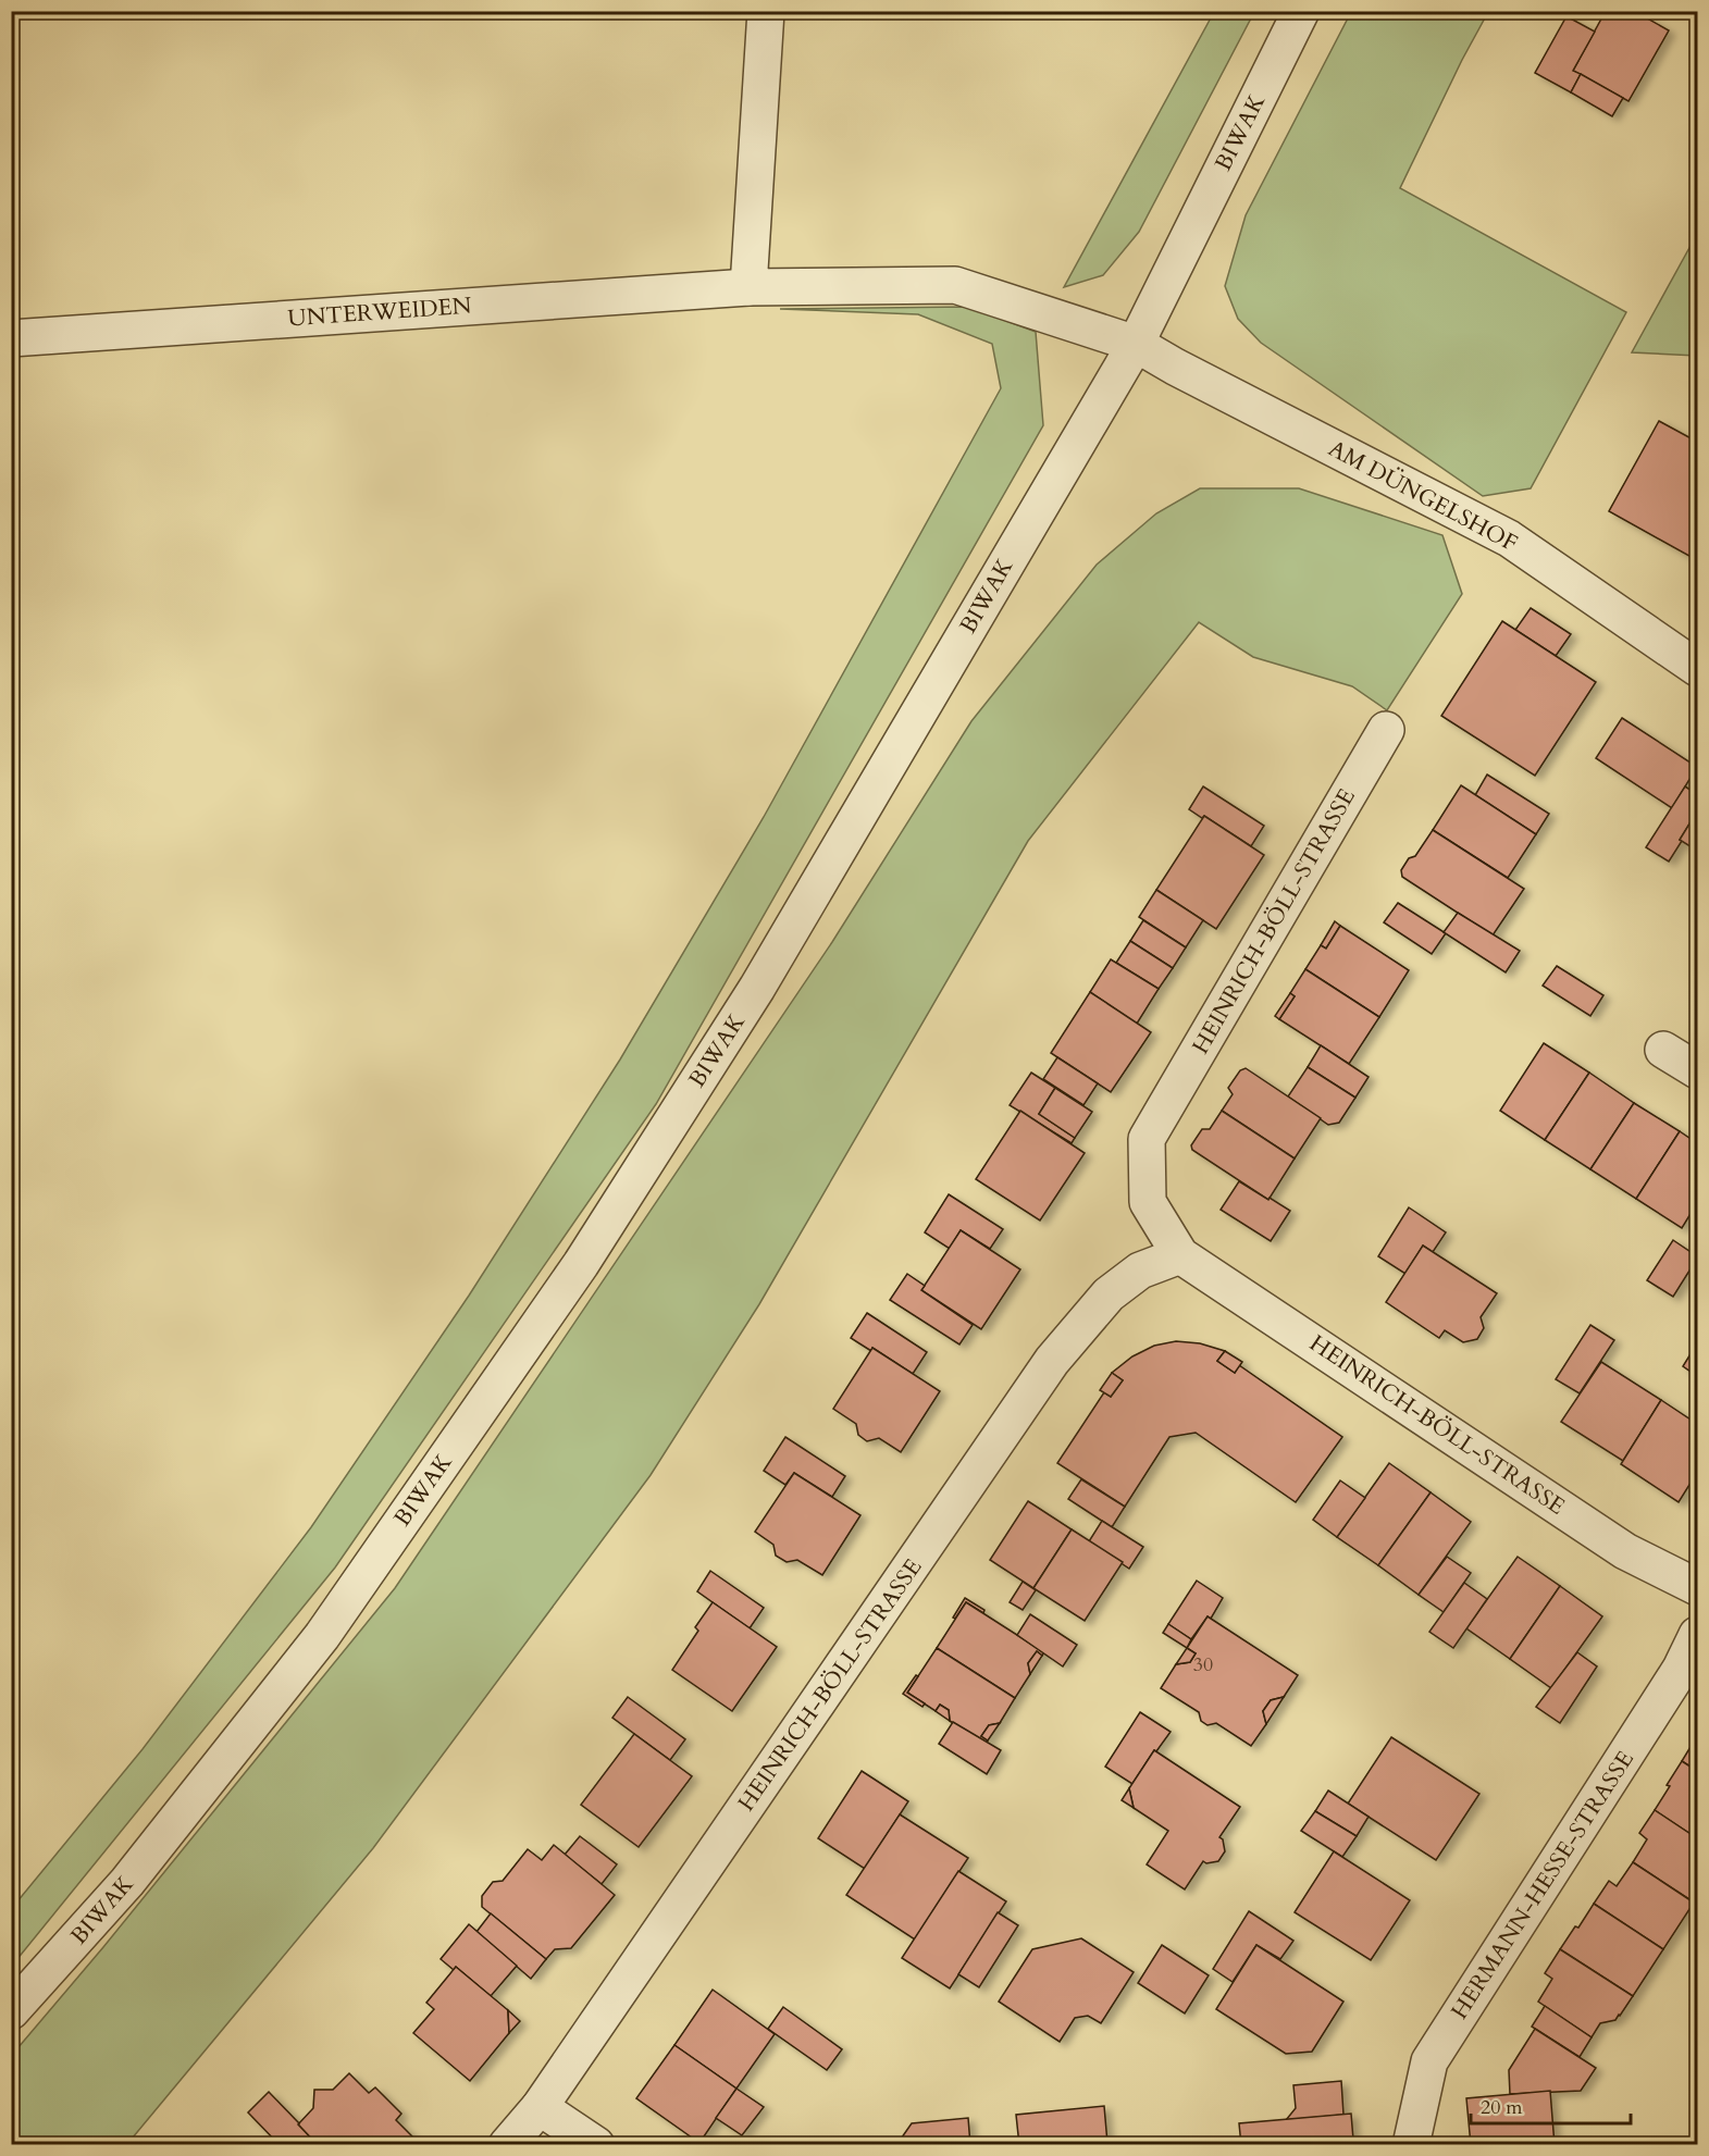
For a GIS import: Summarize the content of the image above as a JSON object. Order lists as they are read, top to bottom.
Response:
{
  "streets": {
    "street": [
      "BIWAK",
      "UNTERWEIDEN",
      "AM DÜNGELSHOF",
      "HEINRICH-BÖLL-STRASSE",
      "HERMANN-HESSE-STRASSE"
    ]
  },
  "crossings": [
    ["BIWAK", "UNTERWEIDEN"],
    ["BIWAK", "AM DÜNGELSHOF"],
    ["UNTERWEIDEN", "AM DÜNGELSHOF"]
  ],
  "house_numbers": ["30"],
  "scale_bar": "20 m"
}
